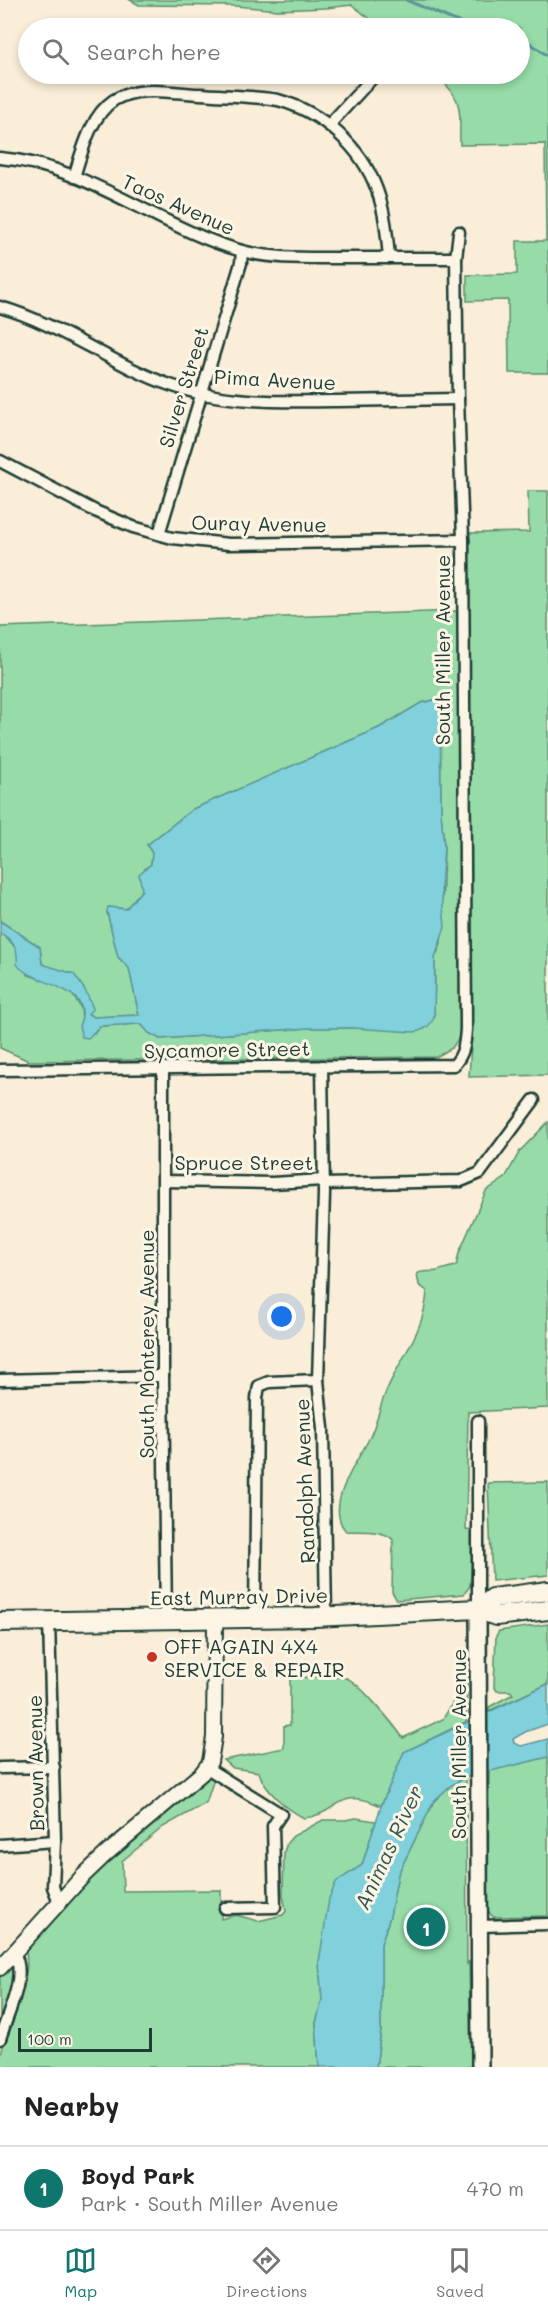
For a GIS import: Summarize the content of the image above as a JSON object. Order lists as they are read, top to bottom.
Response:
{
  "streets": {
    "highway": ["East Murray Drive"],
    "main road": ["South Miller Avenue"],
    "street": [
      "Taos Avenue",
      "Pima Avenue",
      "Silver Street",
      "Ouray Avenue",
      "Sycamore Street",
      "Spruce Street",
      "South Monterey Avenue",
      "Randolph Avenue",
      "Brown Avenue"
    ]
  },
  "crossings": [
    ["Taos Avenue", "Silver Street"],
    ["Taos Avenue", "South Miller Avenue"],
    ["Pima Avenue", "Silver Street"],
    ["Pima Avenue", "South Miller Avenue"],
    ["Silver Street", "Ouray Avenue"],
    ["Ouray Avenue", "South Miller Avenue"],
    ["South Miller Avenue", "Sycamore Street"],
    ["South Miller Avenue", "East Murray Drive"],
    ["Sycamore Street", "South Monterey Avenue"],
    ["Sycamore Street", "Randolph Avenue"],
    ["Spruce Street", "South Monterey Avenue"],
    ["Spruce Street", "Randolph Avenue"],
    ["South Monterey Avenue", "East Murray Drive"],
    ["Randolph Avenue", "East Murray Drive"],
    ["East Murray Drive", "Brown Avenue"]
  ],
  "water": ["Animas River"],
  "places": ["OFF AGAIN 4X4 SERVICE & REPAIR"],
  "scale_bar": "100 m",
  "page": {
    "search": "Search here",
    "pins": "1",
    "scale": "100 m",
    "heading": "Nearby",
    "list": [
      {
        "mark": "1",
        "name": "Boyd Park",
        "note": "Park · South Miller Avenue",
        "value": "470 m"
      }
    ],
    "nav": ["Map", "Directions", "Saved"]
  }
}
